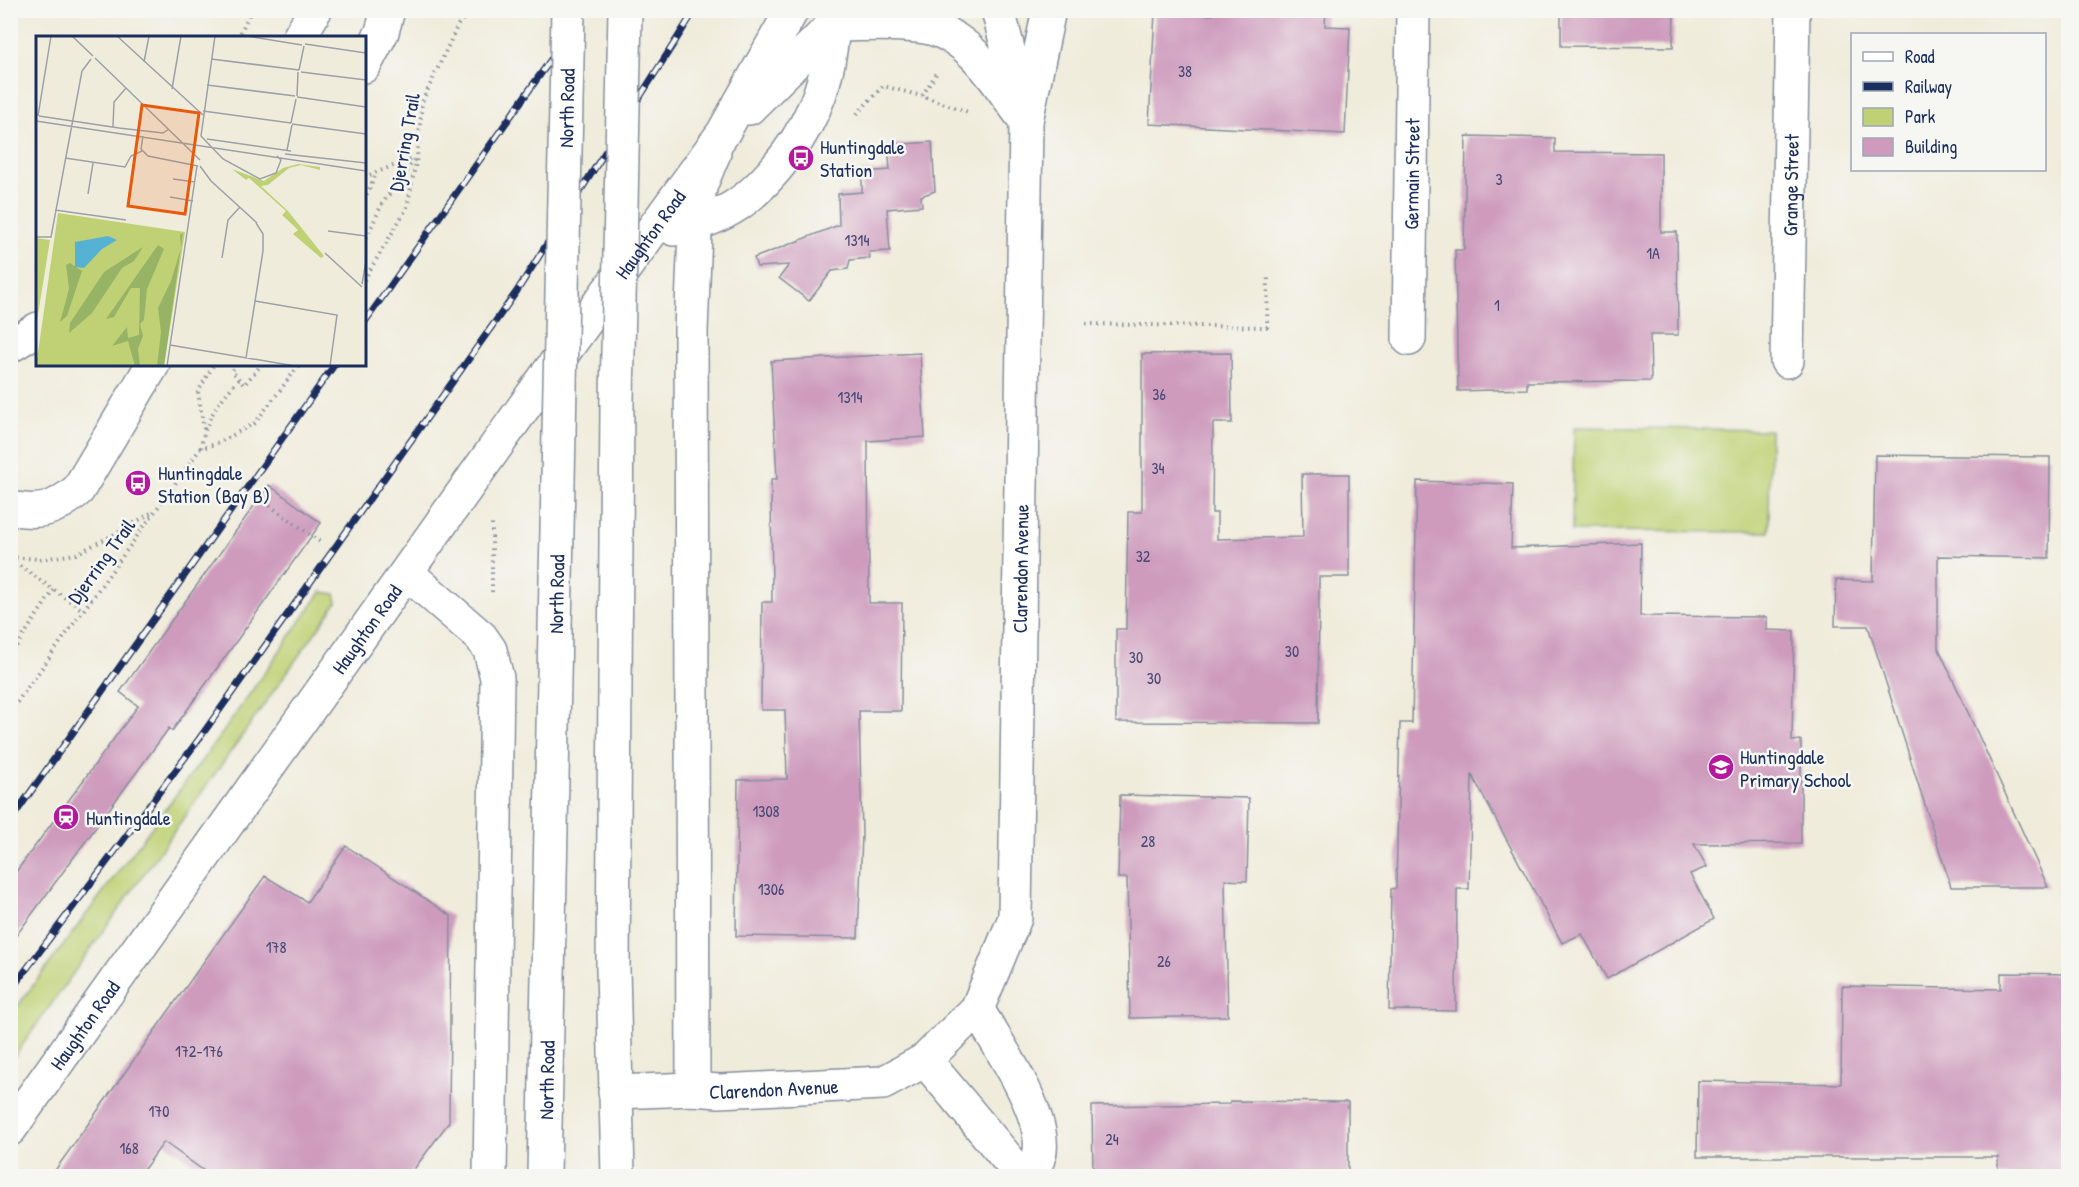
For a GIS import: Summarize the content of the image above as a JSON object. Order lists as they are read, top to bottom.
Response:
{
  "streets": {
    "main road": [
      "North Road",
      "Germain Street",
      "Grange Street",
      "Haughton Road",
      "Clarendon Avenue"
    ],
    "path": ["Djerring Trail"]
  },
  "places": {
    "bus stop": ["Huntingdale Station", "Huntingdale Station (Bay B)"],
    "school or university": ["Huntingdale Primary School"],
    "station": ["Huntingdale"]
  },
  "house_numbers": [
    "38",
    "3",
    "1314",
    "1A",
    "1",
    "36",
    "1314",
    "34",
    "32",
    "30",
    "30",
    "30",
    "1308",
    "28",
    "1306",
    "178",
    "26",
    "172-176",
    "170",
    "24",
    "168"
  ],
  "legend": [
    "Road",
    "Railway",
    "Park",
    "Building"
  ]
}
